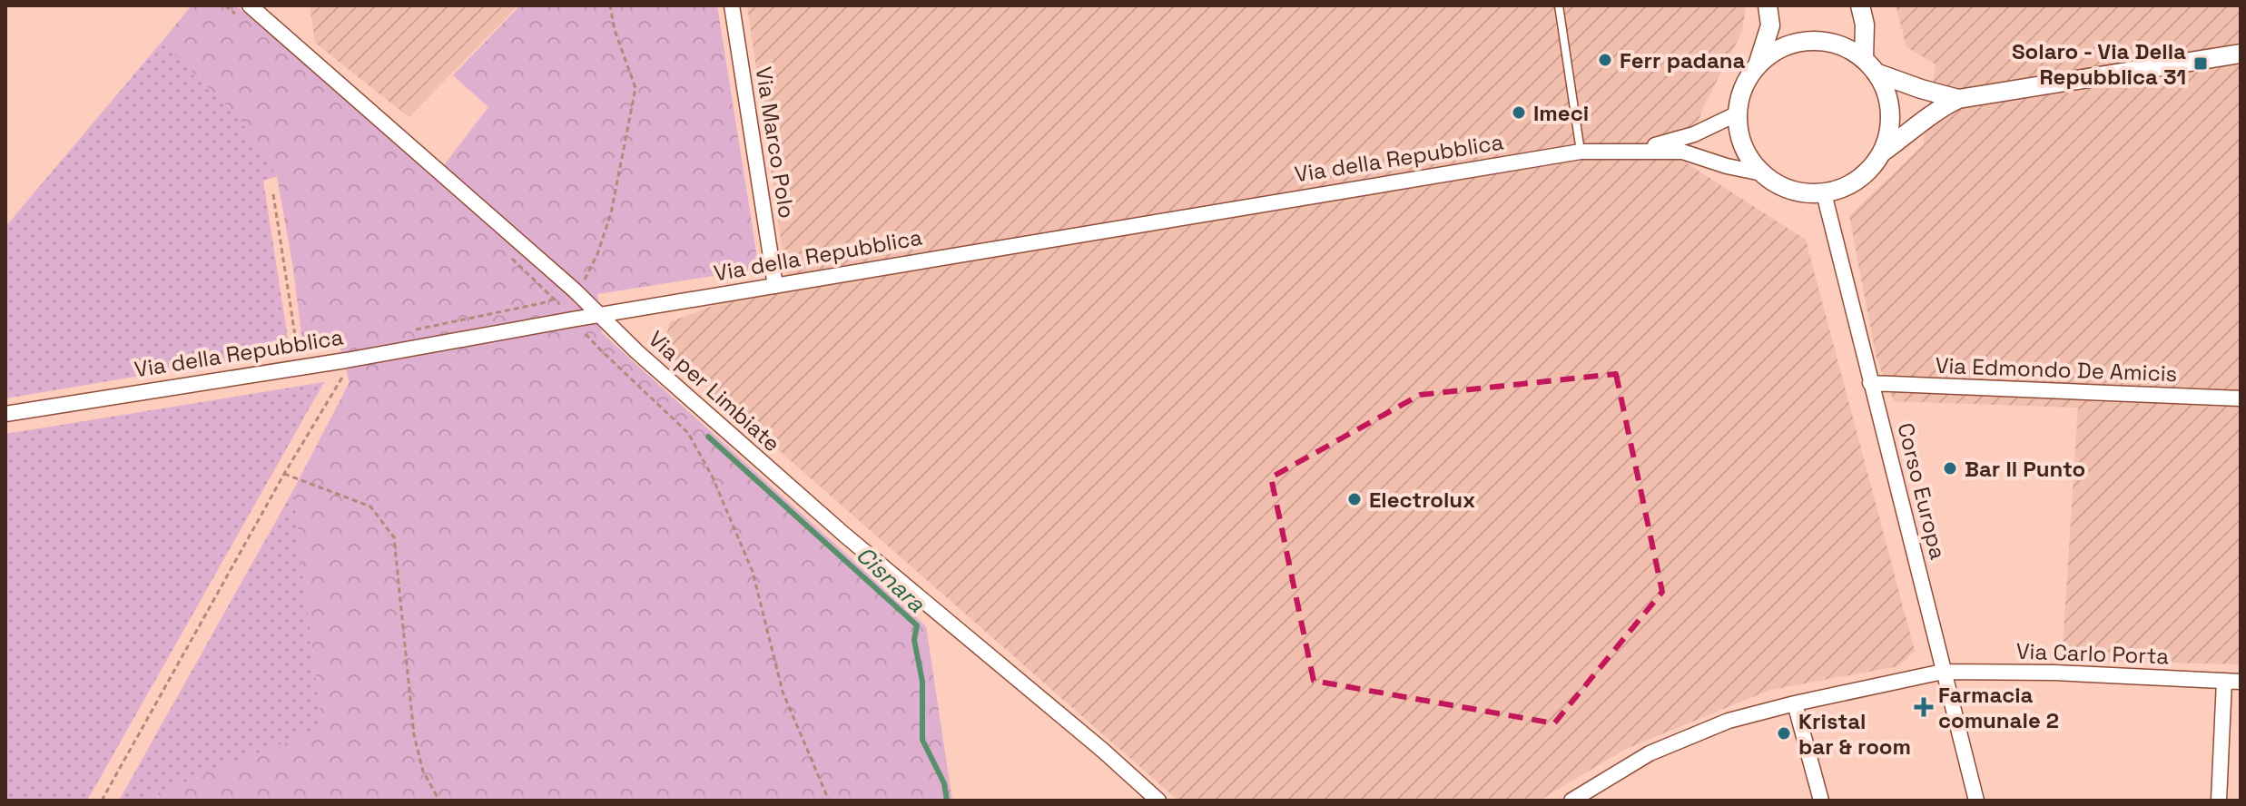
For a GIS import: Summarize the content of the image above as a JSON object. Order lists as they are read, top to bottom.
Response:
{
  "streets": {
    "street": [
      "Via Marco Polo",
      "Via della Repubblica",
      "Via Edmondo De Amicis",
      "Via per Limbiate",
      "Corso Europa",
      "Via Carlo Porta"
    ]
  },
  "crossings": [
    ["Via Marco Polo", "Via della Repubblica"],
    ["Via della Repubblica", "Via per Limbiate"],
    ["Via della Repubblica", "Corso Europa"],
    ["Via Edmondo De Amicis", "Corso Europa"],
    ["Corso Europa", "Via Carlo Porta"]
  ],
  "water": ["Cisnara"],
  "places": {
    "other": [
      "Ferr padana",
      "Imeci",
      "Bar Il Punto",
      "Electrolux",
      "Kristal bar & room"
    ],
    "transit": ["Solaro - Via Della Repubblica 31"],
    "health": ["Farmacia comunale 2"]
  }
}
